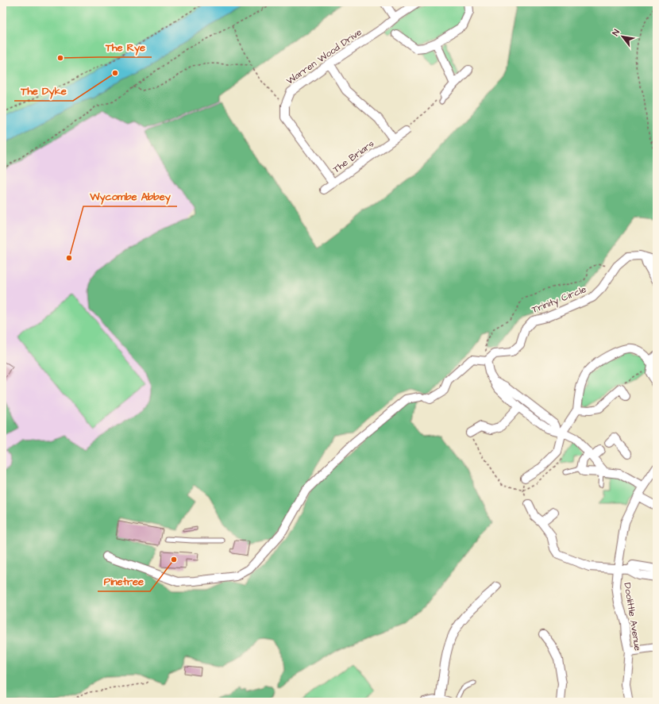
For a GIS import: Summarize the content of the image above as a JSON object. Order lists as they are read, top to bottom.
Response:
{
  "streets": {
    "street": [
      "Warren Wood Drive",
      "The Briars",
      "Trinity Circle",
      "Doolittle Avenue"
    ]
  },
  "places": [
    "The Rye",
    "The Dyke",
    "Wycombe Abbey",
    "Pinetree"
  ],
  "north": "top left"
}
